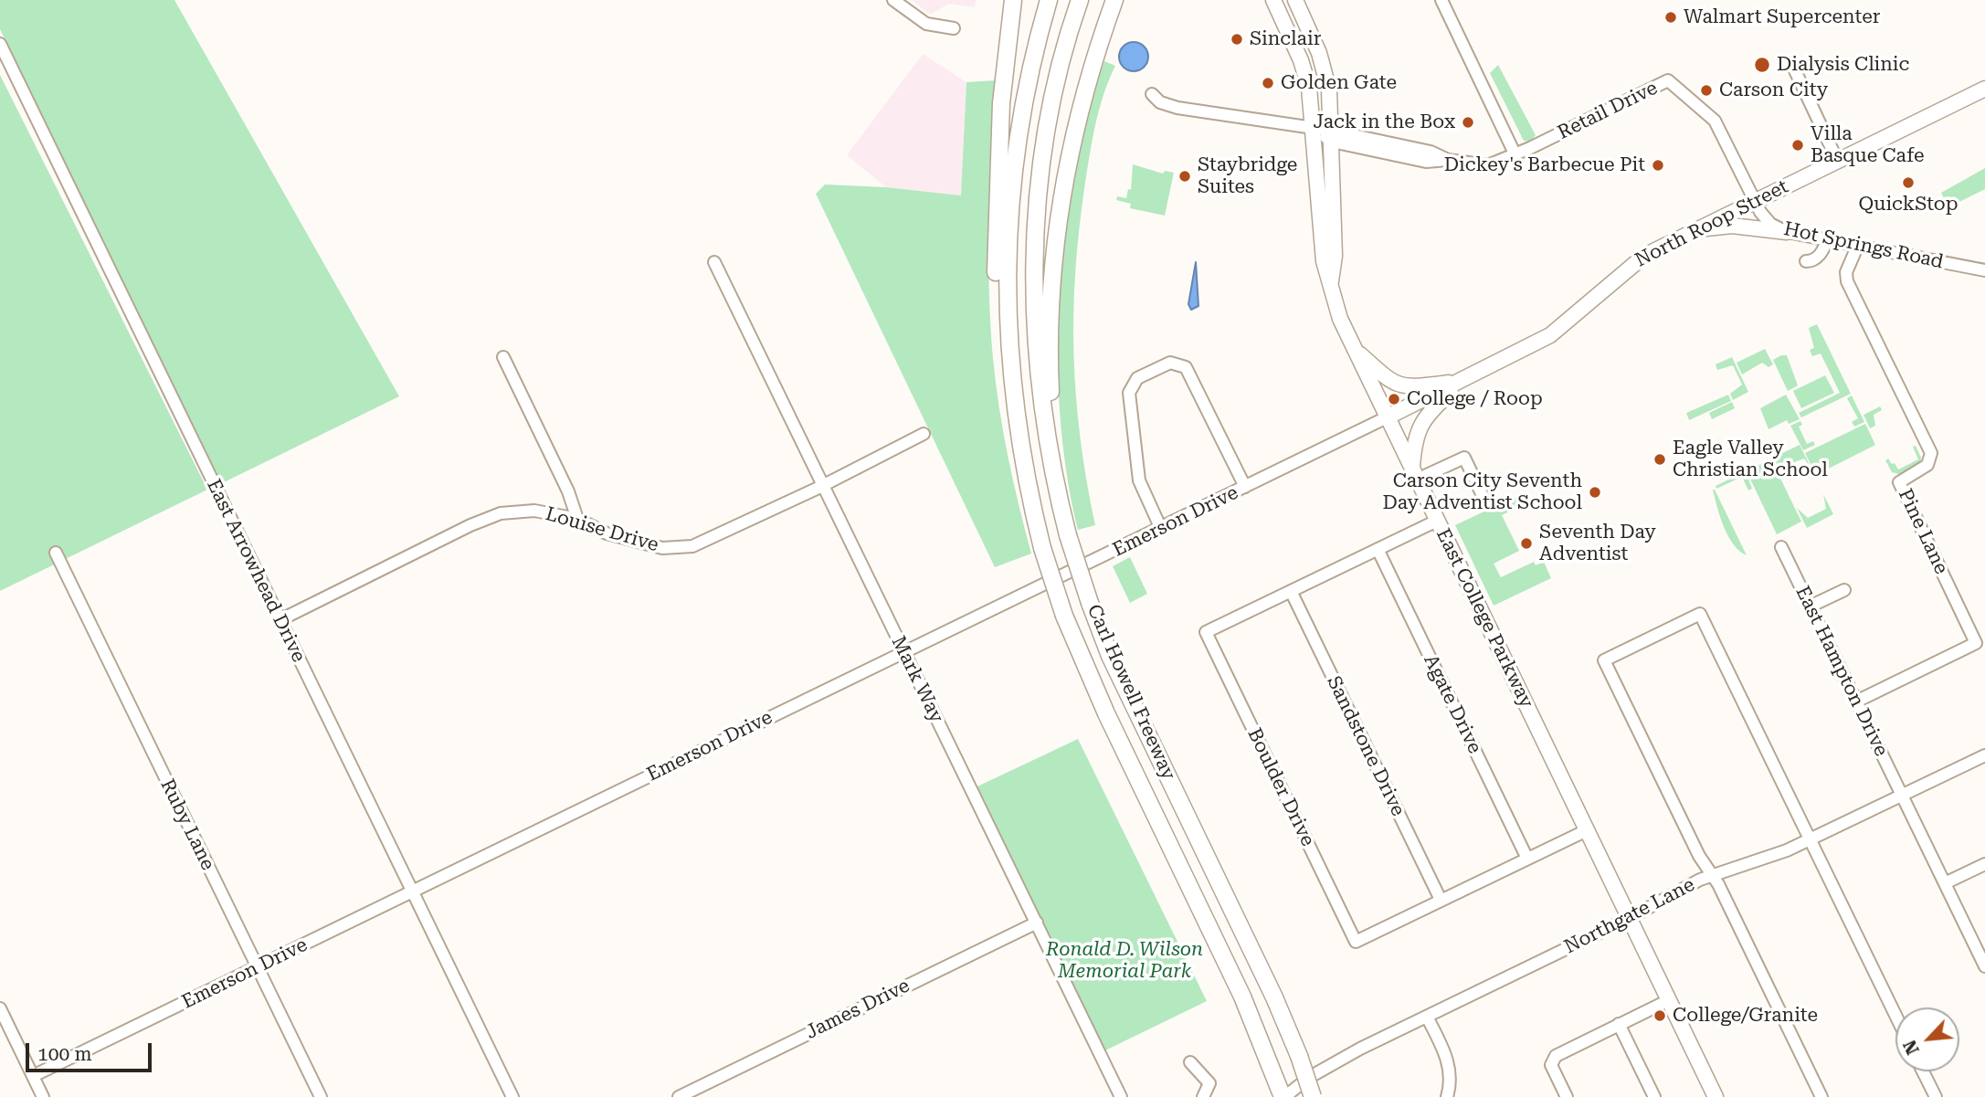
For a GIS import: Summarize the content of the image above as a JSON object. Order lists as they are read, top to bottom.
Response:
{
  "streets": {
    "highway": ["Carl Howell Freeway"],
    "main road": ["North Roop Street", "East College Parkway"],
    "street": [
      "Retail Drive",
      "Hot Springs Road",
      "Emerson Drive",
      "Louise Drive",
      "Pine Lane",
      "East Arrowhead Drive",
      "East Hampton Drive",
      "Mark Way",
      "Agate Drive",
      "Sandstone Drive",
      "Boulder Drive",
      "Ruby Lane",
      "Northgate Lane",
      "James Drive"
    ]
  },
  "crossings": [
    ["Retail Drive", "North Roop Street"],
    ["Retail Drive", "Hot Springs Road"],
    ["Retail Drive", "East College Parkway"],
    ["North Roop Street", "Hot Springs Road"],
    ["North Roop Street", "Emerson Drive"],
    ["North Roop Street", "East College Parkway"],
    ["Hot Springs Road", "Pine Lane"],
    ["Emerson Drive", "East Arrowhead Drive"],
    ["Emerson Drive", "East College Parkway"],
    ["Emerson Drive", "Mark Way"],
    ["Emerson Drive", "Ruby Lane"],
    ["Louise Drive", "East Arrowhead Drive"],
    ["Louise Drive", "Mark Way"],
    ["Pine Lane", "East Hampton Drive"],
    ["East College Parkway", "Northgate Lane"],
    ["East Hampton Drive", "Northgate Lane"],
    ["Mark Way", "James Drive"],
    ["Carl Howell Freeway", "Northgate Lane"],
    ["Sandstone Drive", "Boulder Drive"]
  ],
  "parks": ["Ronald D. Wilson Memorial Park"],
  "places": [
    "Walmart Supercenter",
    "Sinclair",
    "Dialysis Clinic",
    "Golden Gate",
    "Carson City",
    "Jack in the Box",
    "Villa Basque Cafe",
    "Dickey's Barbecue Pit",
    "Staybridge Suites",
    "QuickStop",
    "College / Roop",
    "Eagle Valley Christian School",
    "Carson City Seventh Day Adventist School",
    "Seventh Day Adventist",
    "College/Granite"
  ],
  "scale_bar": "100 m",
  "north": "bottom left"
}
